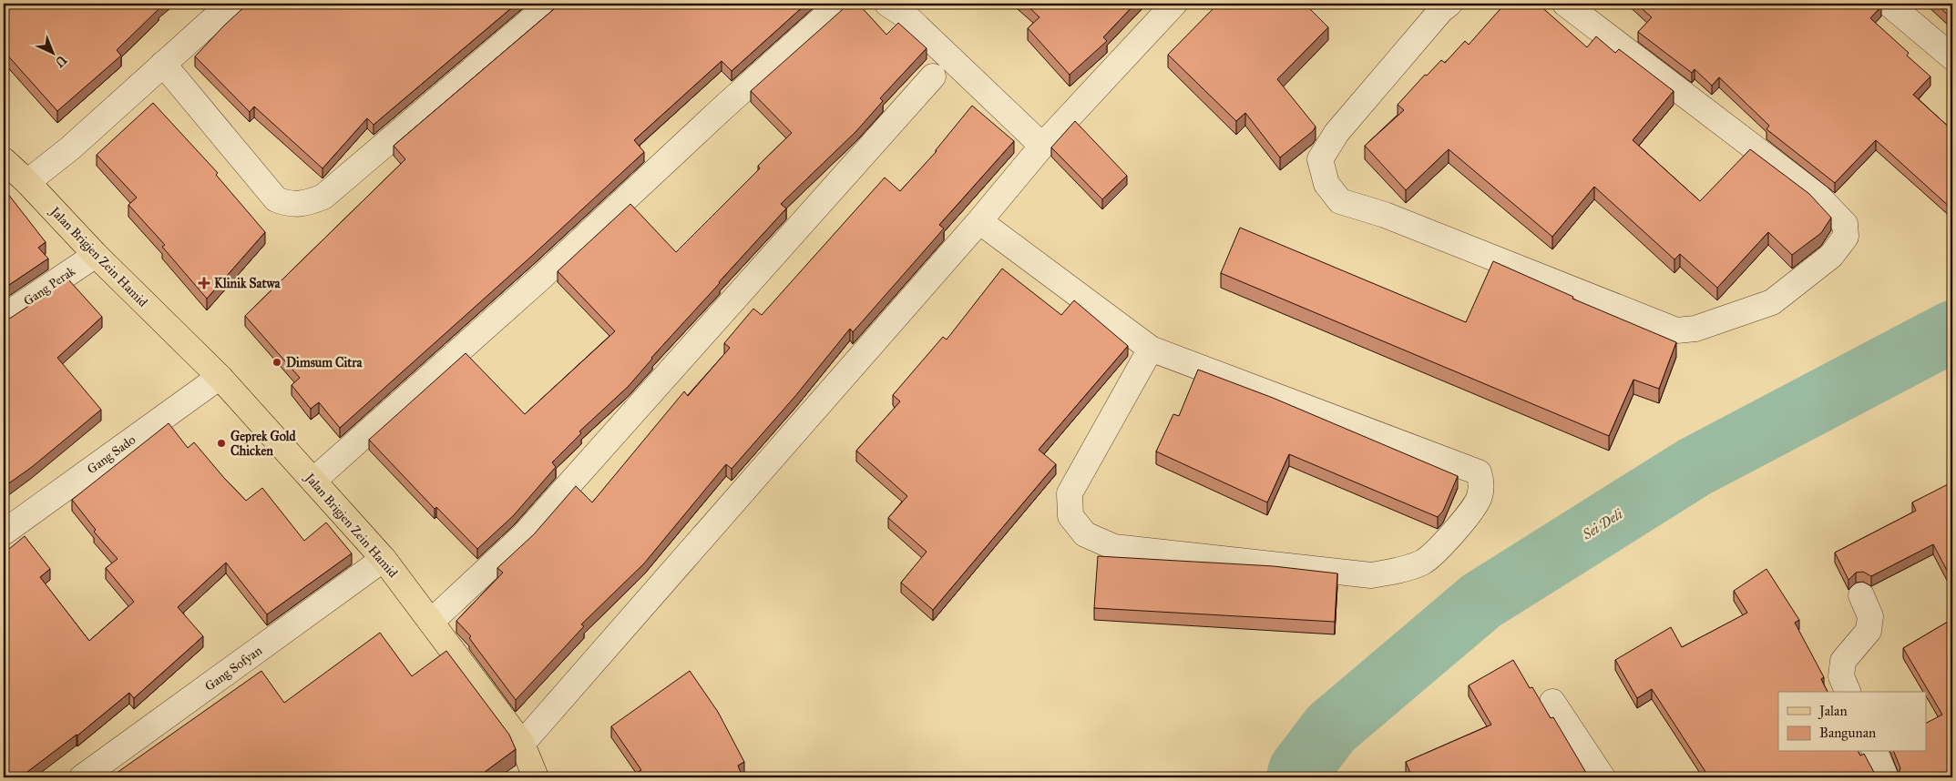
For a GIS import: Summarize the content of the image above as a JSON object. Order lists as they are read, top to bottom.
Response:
{
  "streets": {
    "main road": ["Jalan Brigjen Zein Hamid"],
    "street": ["Gang Perak", "Gang Sado", "Gang Sofyan"]
  },
  "crossings": [
    ["Jalan Brigjen Zein Hamid", "Gang Perak"],
    ["Jalan Brigjen Zein Hamid", "Gang Sado"],
    ["Jalan Brigjen Zein Hamid", "Gang Sofyan"]
  ],
  "water": ["Sei Deli"],
  "places": {
    "health": ["Klinik Satwa"],
    "other": ["Dimsum Citra", "Geprek Gold Chicken"]
  },
  "legend": ["Jalan", "Bangunan"],
  "north": "bottom right"
}
